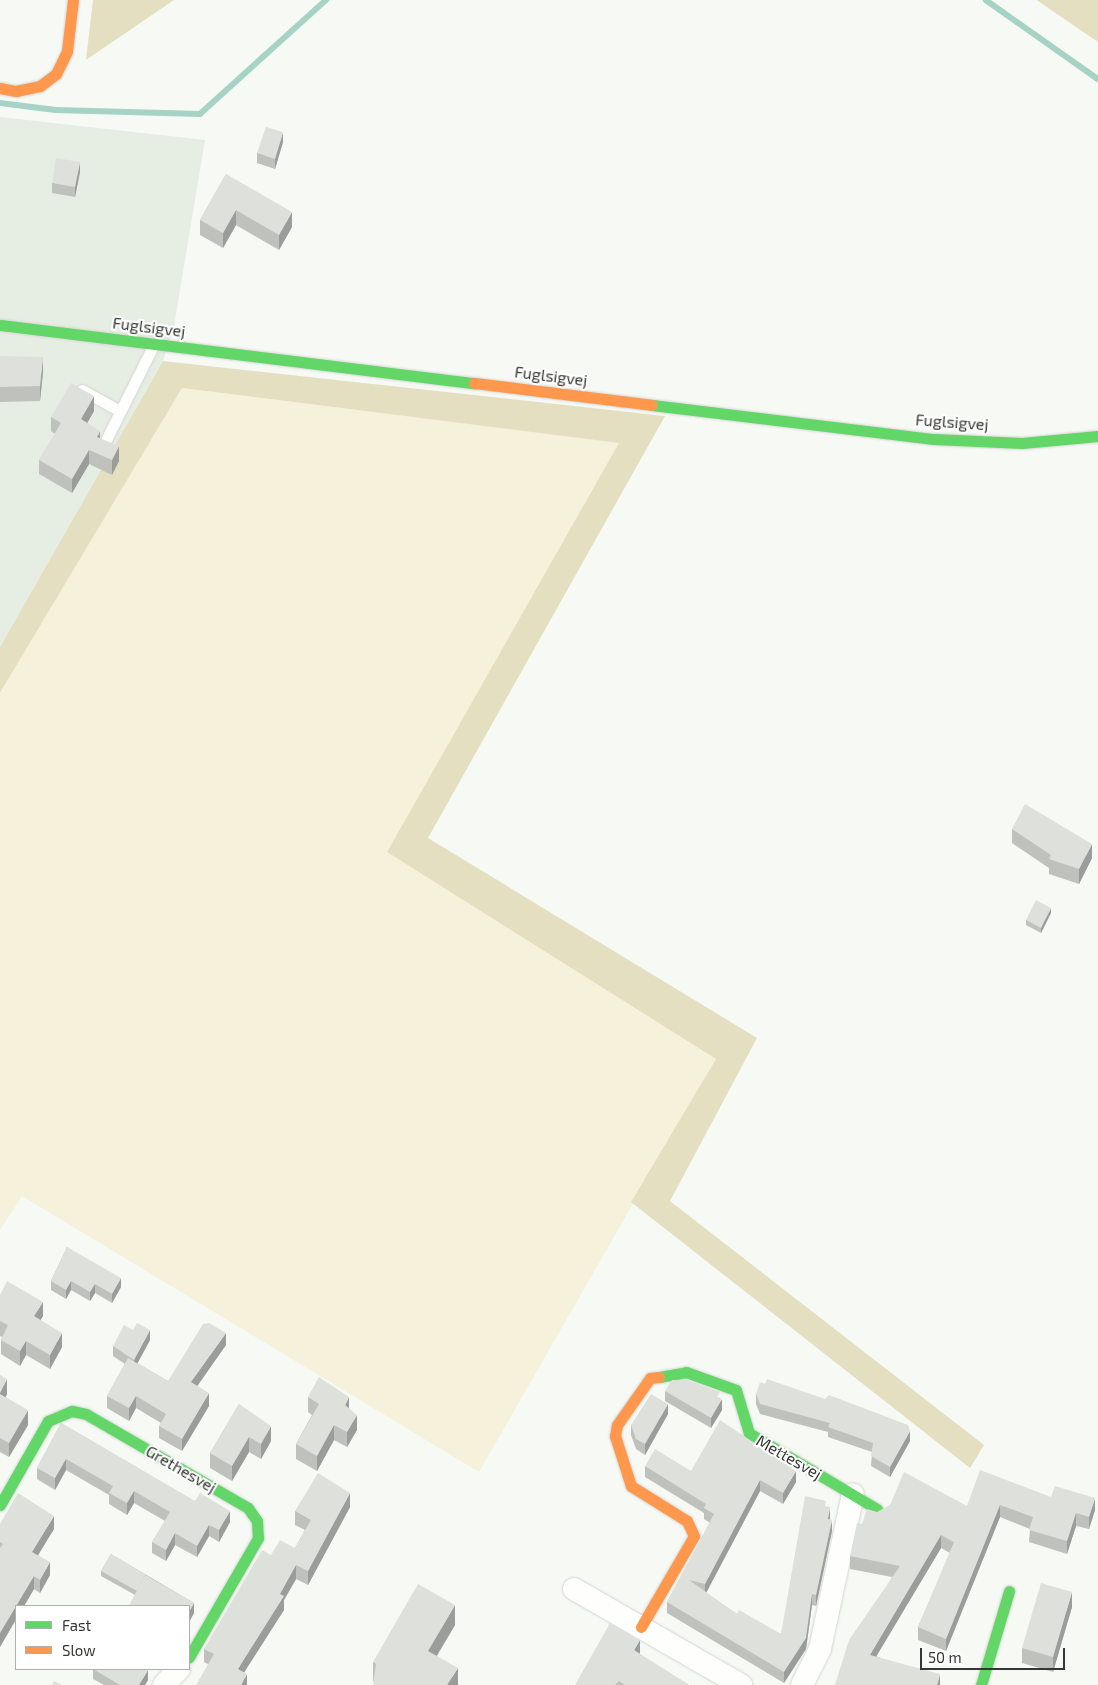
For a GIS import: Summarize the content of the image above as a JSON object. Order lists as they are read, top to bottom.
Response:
{
  "streets": {
    "street": ["Fuglsigvej", "Mettesvej", "Grethesvej"]
  },
  "legend": ["Fast", "Slow"],
  "scale_bar": "50 m"
}
